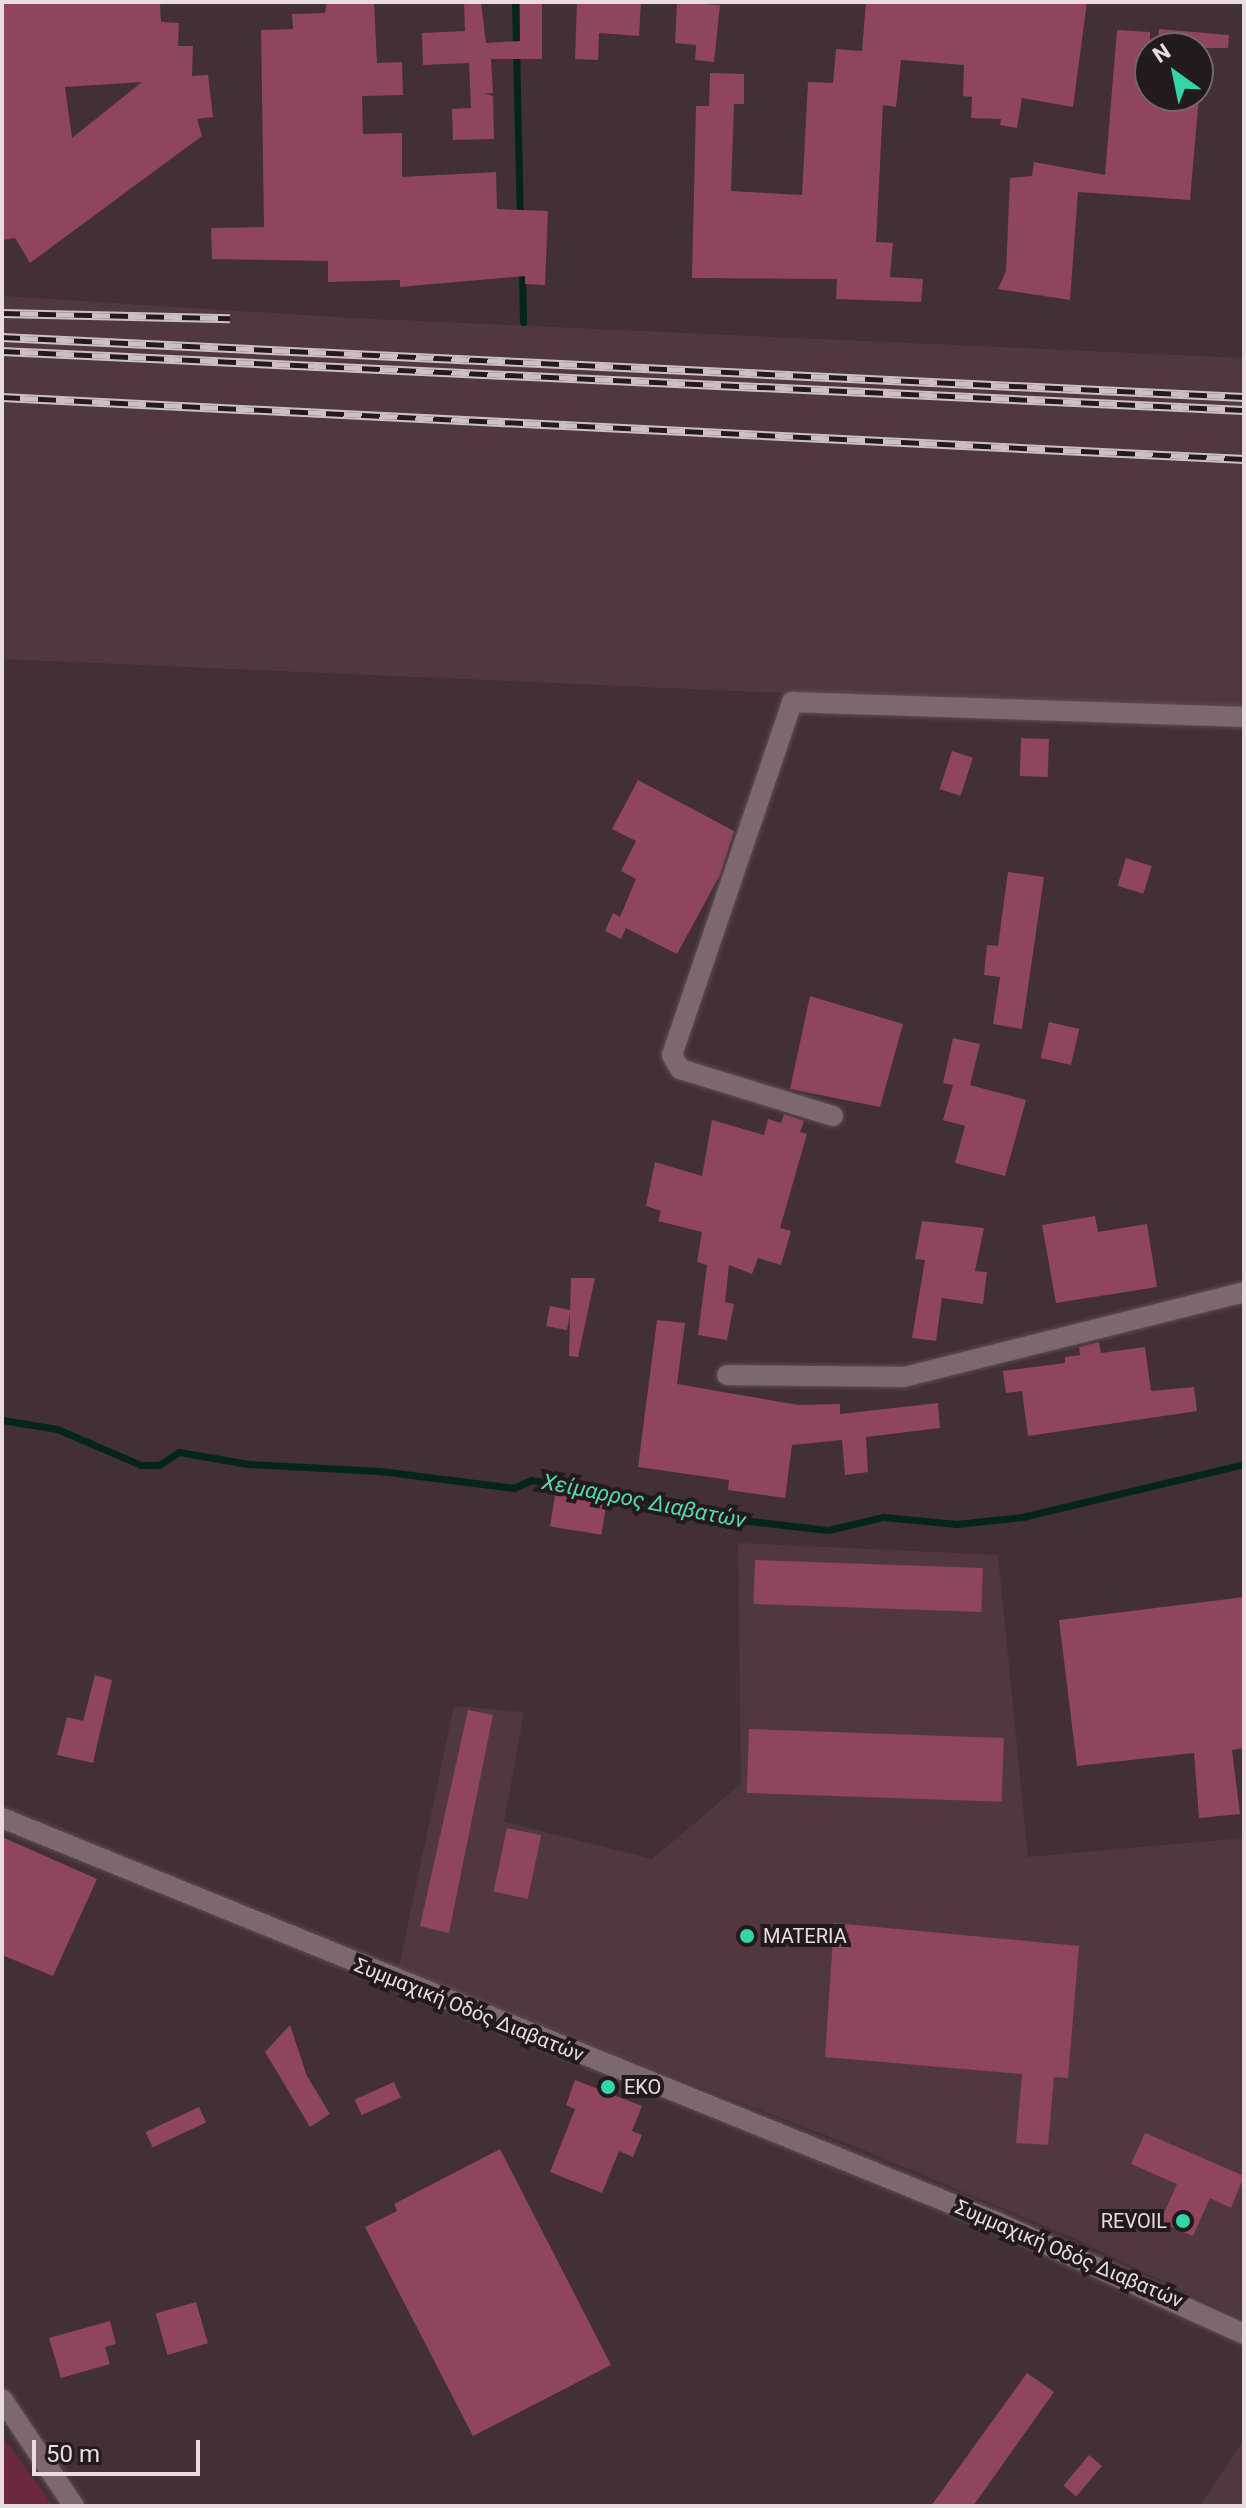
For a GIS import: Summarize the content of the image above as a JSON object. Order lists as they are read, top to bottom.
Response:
{
  "streets": {
    "street": ["Συμμαχική Οδός Διαβατών"]
  },
  "water": ["Χείμαρρος Διαβατών"],
  "places": ["MATERIA", "EKO", "REVOIL"],
  "scale_bar": "50 m",
  "north": "top left"
}
